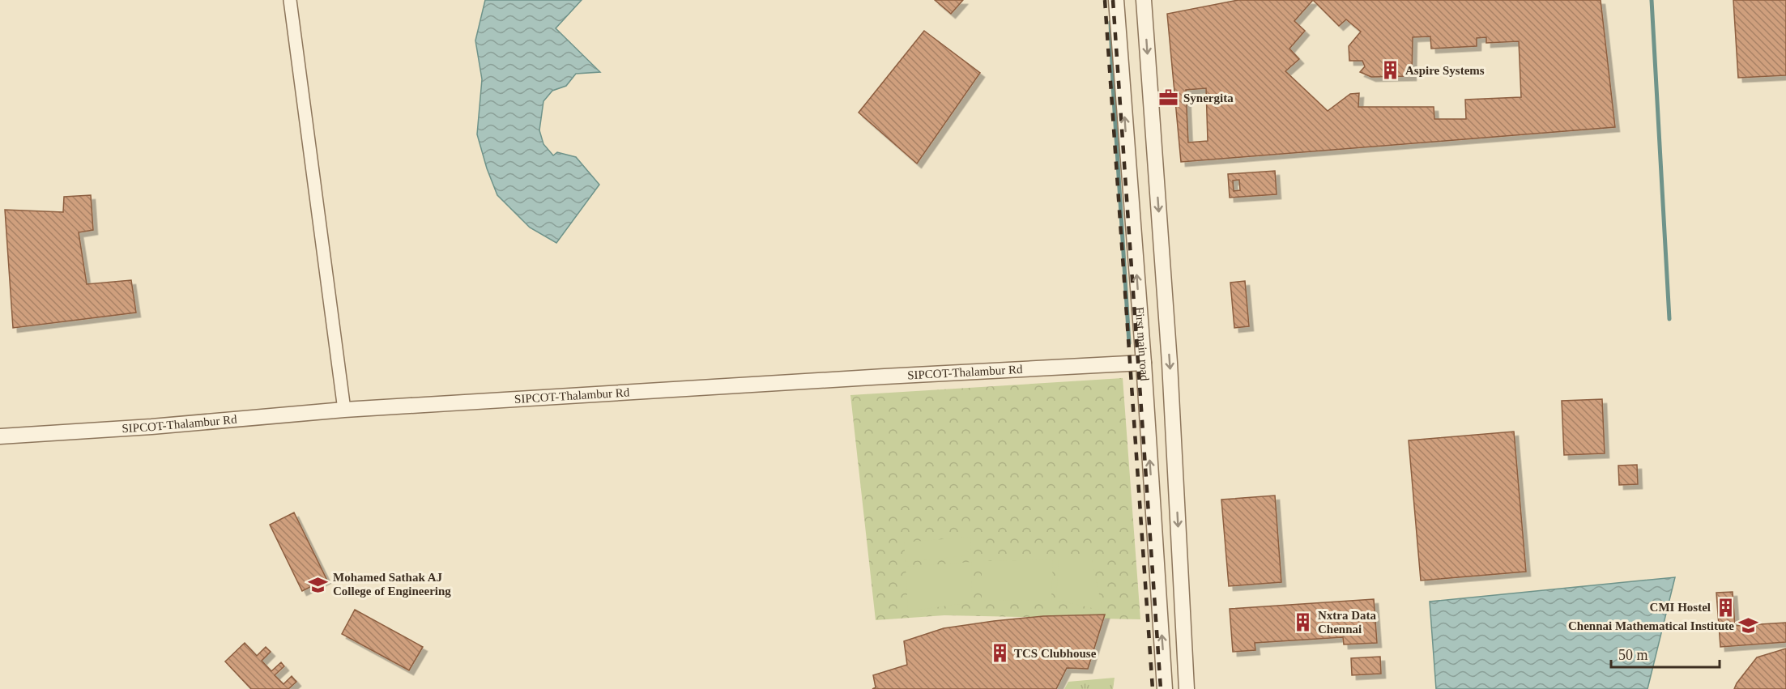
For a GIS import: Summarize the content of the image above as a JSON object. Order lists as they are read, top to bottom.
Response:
{
  "streets": {
    "street": ["First main road", "SIPCOT-Thalambur Rd"]
  },
  "crossings": [
    ["First main road", "SIPCOT-Thalambur Rd"]
  ],
  "places": {
    "building": [
      "Aspire Systems",
      "CMI Hostel",
      "Nxtra Data Chennai",
      "TCS Clubhouse"
    ],
    "office": ["Synergita"],
    "school or university": ["Mohamed Sathak AJ College of Engineering", "Chennai Mathematical Institute"]
  },
  "scale_bar": "50 m"
}
